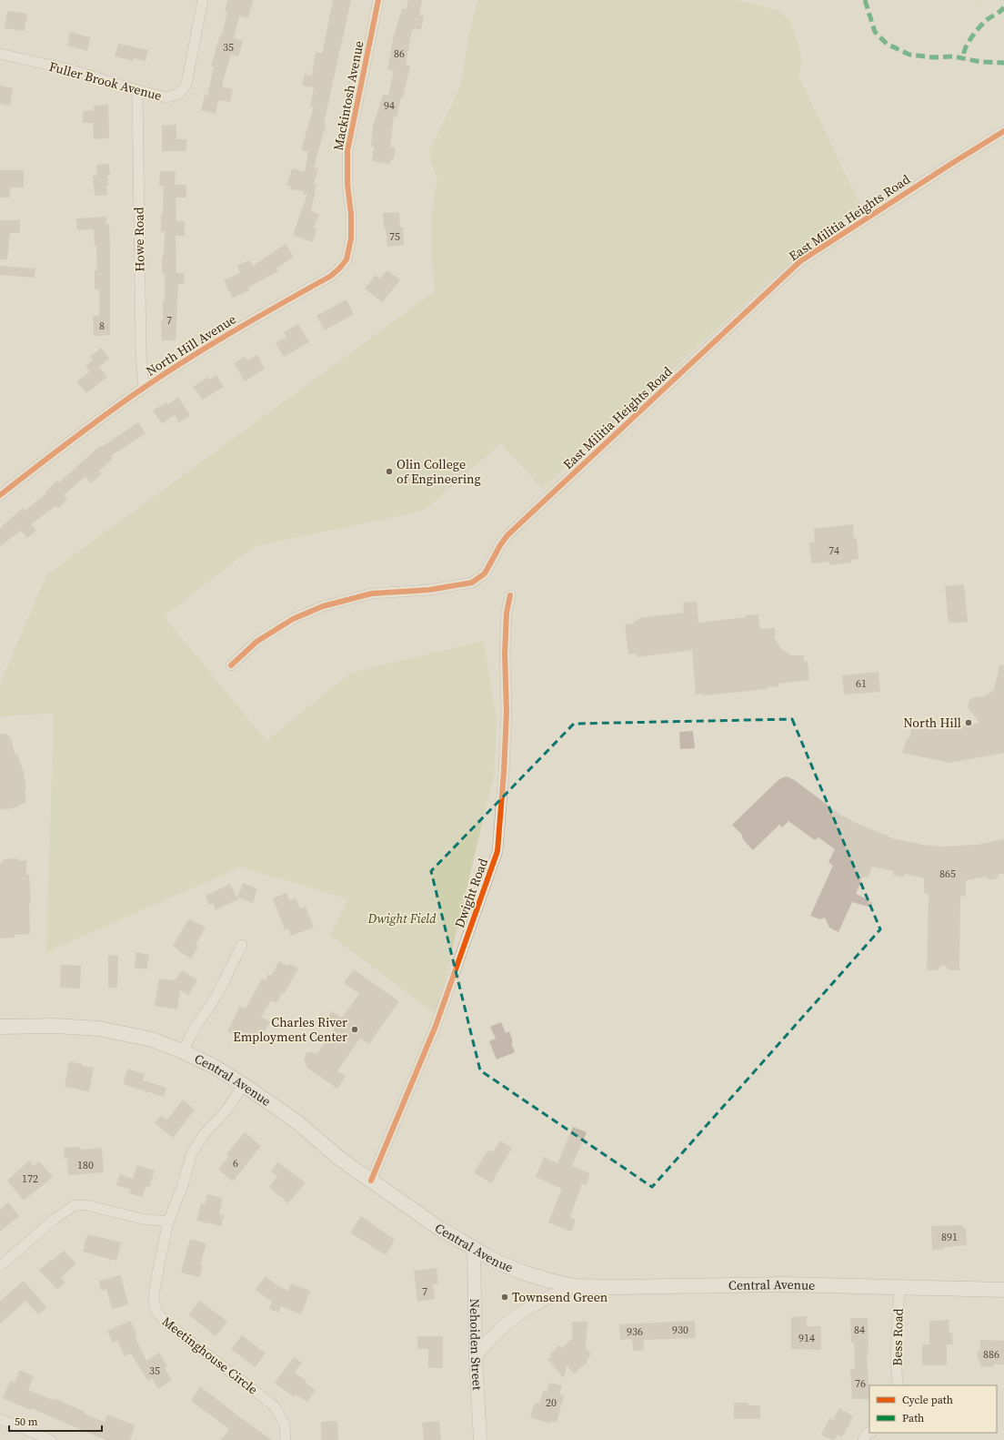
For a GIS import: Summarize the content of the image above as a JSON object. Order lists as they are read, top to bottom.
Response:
{
  "streets": {
    "main road": ["Central Avenue"],
    "street": [
      "Fuller Brook Avenue",
      "Mackintosh Avenue",
      "East Militia Heights Road",
      "Howe Road",
      "North Hill Avenue",
      "Dwight Road",
      "Bess Road",
      "Nehoiden Street",
      "Meetinghouse Circle"
    ]
  },
  "crossings": [
    ["Fuller Brook Avenue", "Howe Road"],
    ["Mackintosh Avenue", "North Hill Avenue"],
    ["Howe Road", "North Hill Avenue"],
    ["Dwight Road", "Central Avenue"],
    ["Central Avenue", "Bess Road"],
    ["Central Avenue", "Nehoiden Street"],
    ["Central Avenue", "Meetinghouse Circle"]
  ],
  "parks": ["Dwight Field"],
  "places": [
    "Olin College of Engineering",
    "North Hill",
    "Charles River Employment Center",
    "Townsend Green"
  ],
  "house_numbers": [
    "35",
    "86",
    "94",
    "75",
    "7",
    "8",
    "74",
    "61",
    "865",
    "6",
    "180",
    "172",
    "891",
    "7",
    "930",
    "84",
    "936",
    "914",
    "886",
    "35",
    "76",
    "20"
  ],
  "legend": ["Cycle path", "Path"],
  "scale_bar": "50 m"
}
